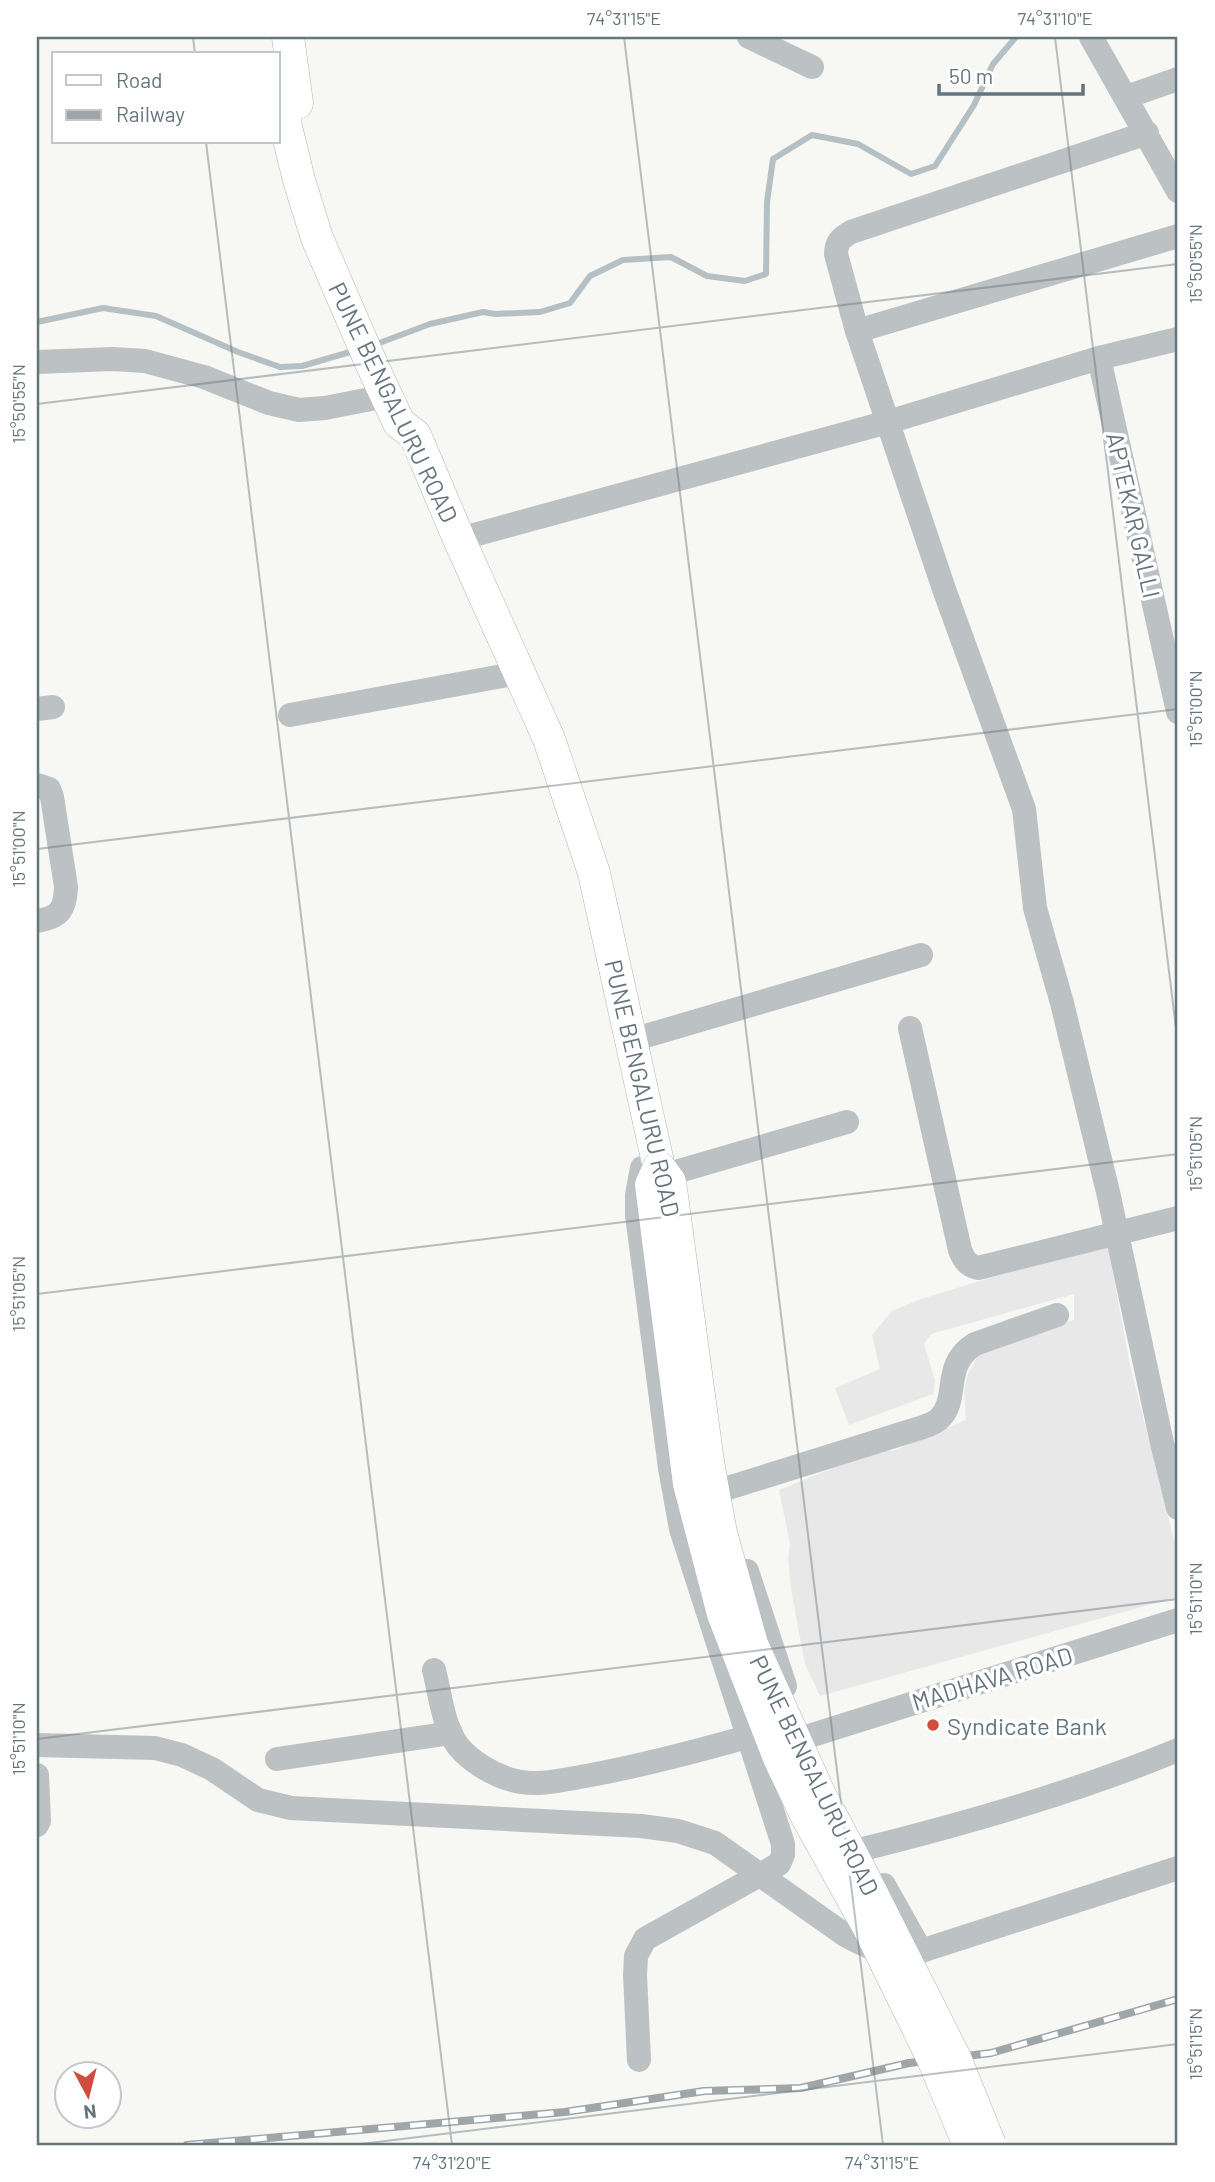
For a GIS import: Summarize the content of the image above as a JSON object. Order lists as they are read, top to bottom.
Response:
{
  "streets": {
    "main road": ["PUNE BENGALURU ROAD"],
    "street": ["APTEKAR GALLI", "MADHAVA ROAD"]
  },
  "places": ["Syndicate Bank"],
  "legend": ["Road", "Railway"],
  "scale_bar": "50 m",
  "north": "bottom",
  "coordinates": [
    "74°31'15\"E",
    "74°31'10\"E",
    "15°50'55\"N",
    "15°51'00\"N",
    "15°51'05\"N",
    "15°51'10\"N",
    "15°51'15\"N",
    "74°31'20\"E"
  ]
}
